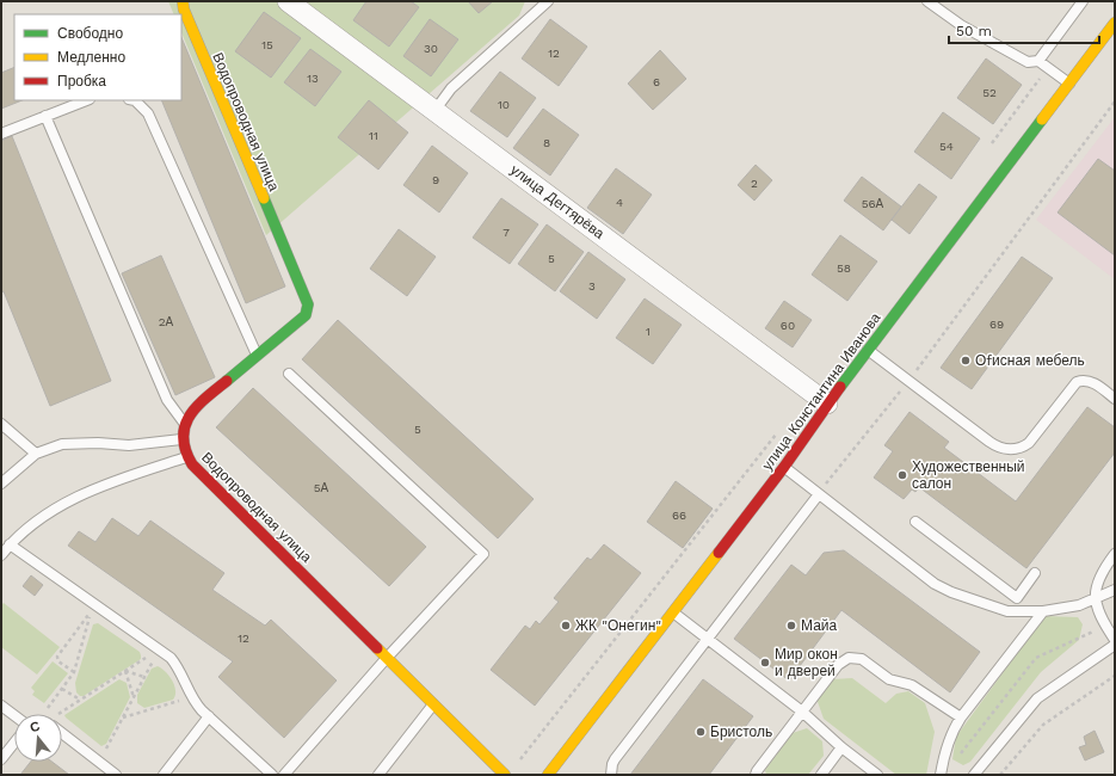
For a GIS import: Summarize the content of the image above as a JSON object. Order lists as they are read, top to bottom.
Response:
{
  "streets": {
    "street": ["Водопроводная улица", "улица Дегтярёва", "улица Константина Иванова"]
  },
  "crossings": [
    ["улица Дегтярёва", "улица Константина Иванова"]
  ],
  "places": [
    "Оfисная мебель",
    "Художественный салон",
    "ЖК \"Онегин\"",
    "Майа",
    "Мир окон и дверей",
    "Бристоль"
  ],
  "house_numbers": [
    "15",
    "30",
    "12",
    "13",
    "6",
    "52",
    "10",
    "11",
    "8",
    "54",
    "9",
    "2",
    "4",
    "56А",
    "7",
    "5",
    "58",
    "3",
    "2А",
    "69",
    "60",
    "1",
    "5",
    "5А",
    "66",
    "12"
  ],
  "legend": ["Свободно", "Медленно", "Пробка"],
  "scale_bar": "50 m",
  "north": "top"
}
